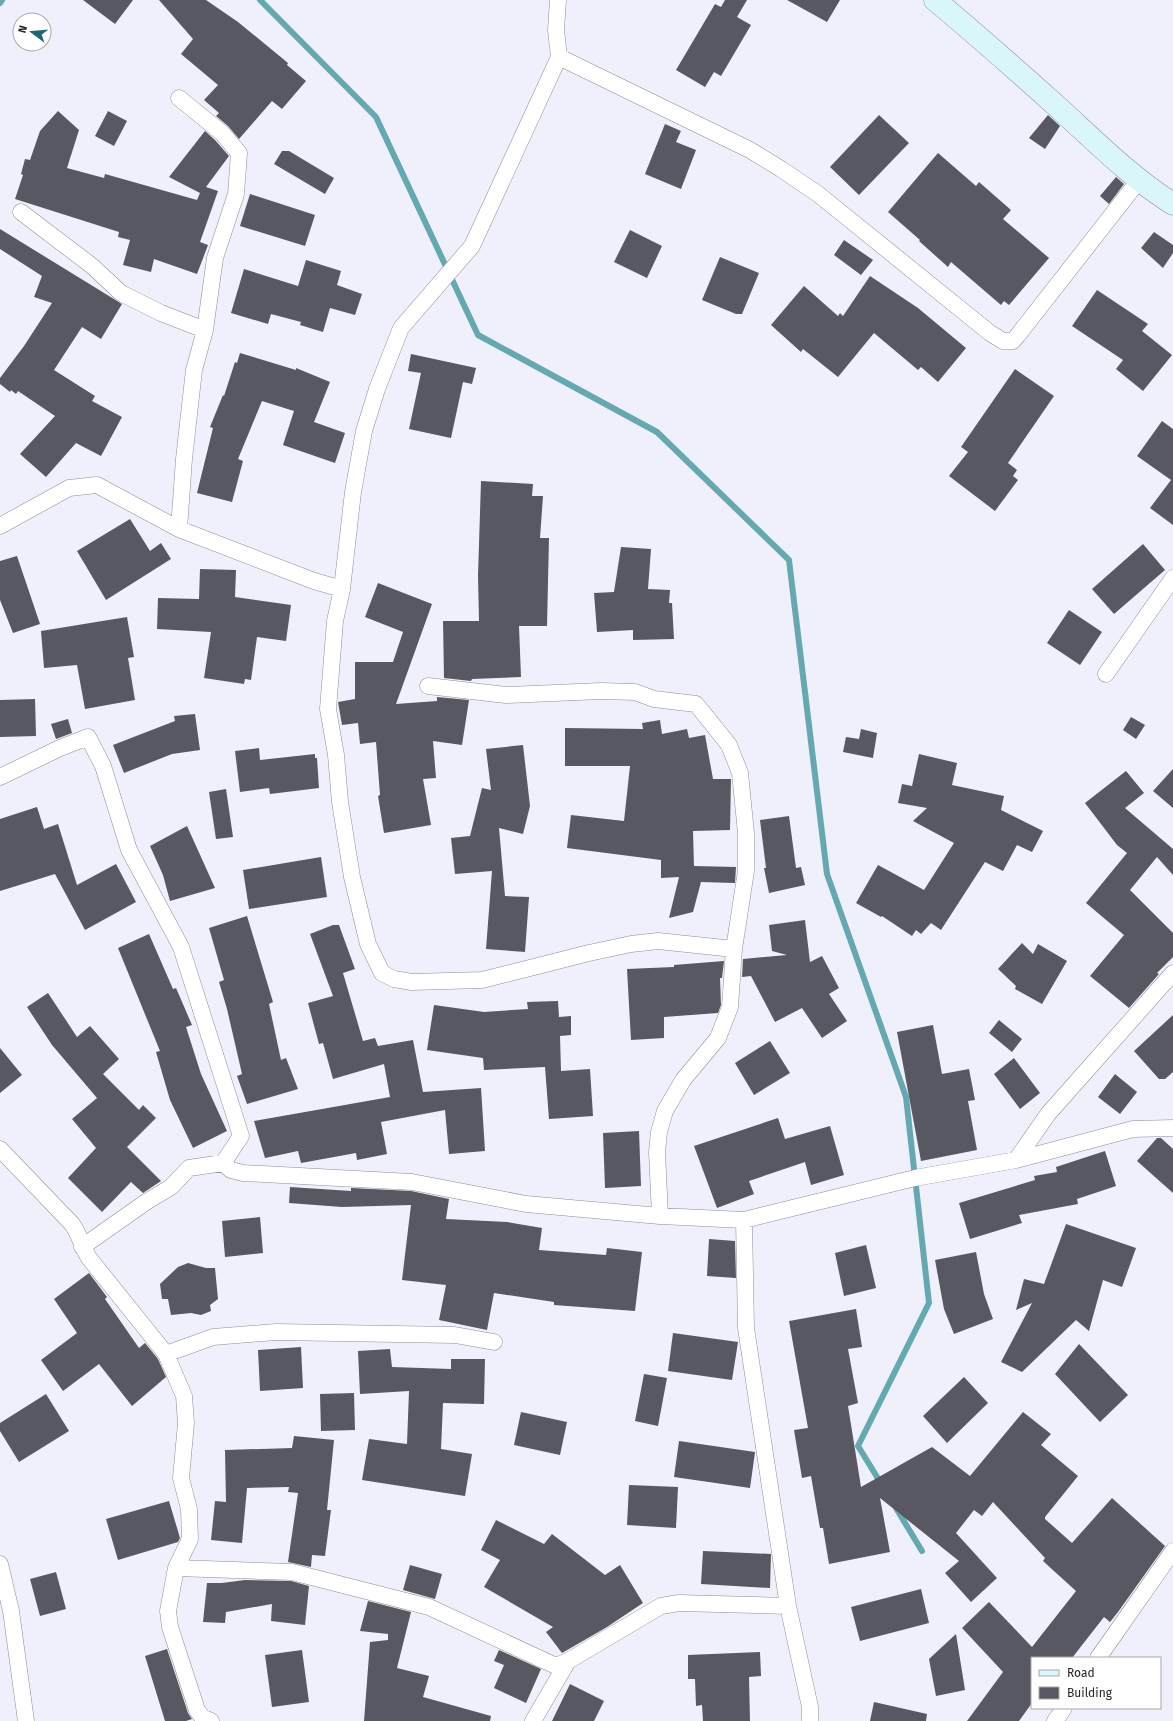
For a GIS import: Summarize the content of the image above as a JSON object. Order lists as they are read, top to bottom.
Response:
{
  "legend": ["Road", "Building"],
  "north": "left"
}
